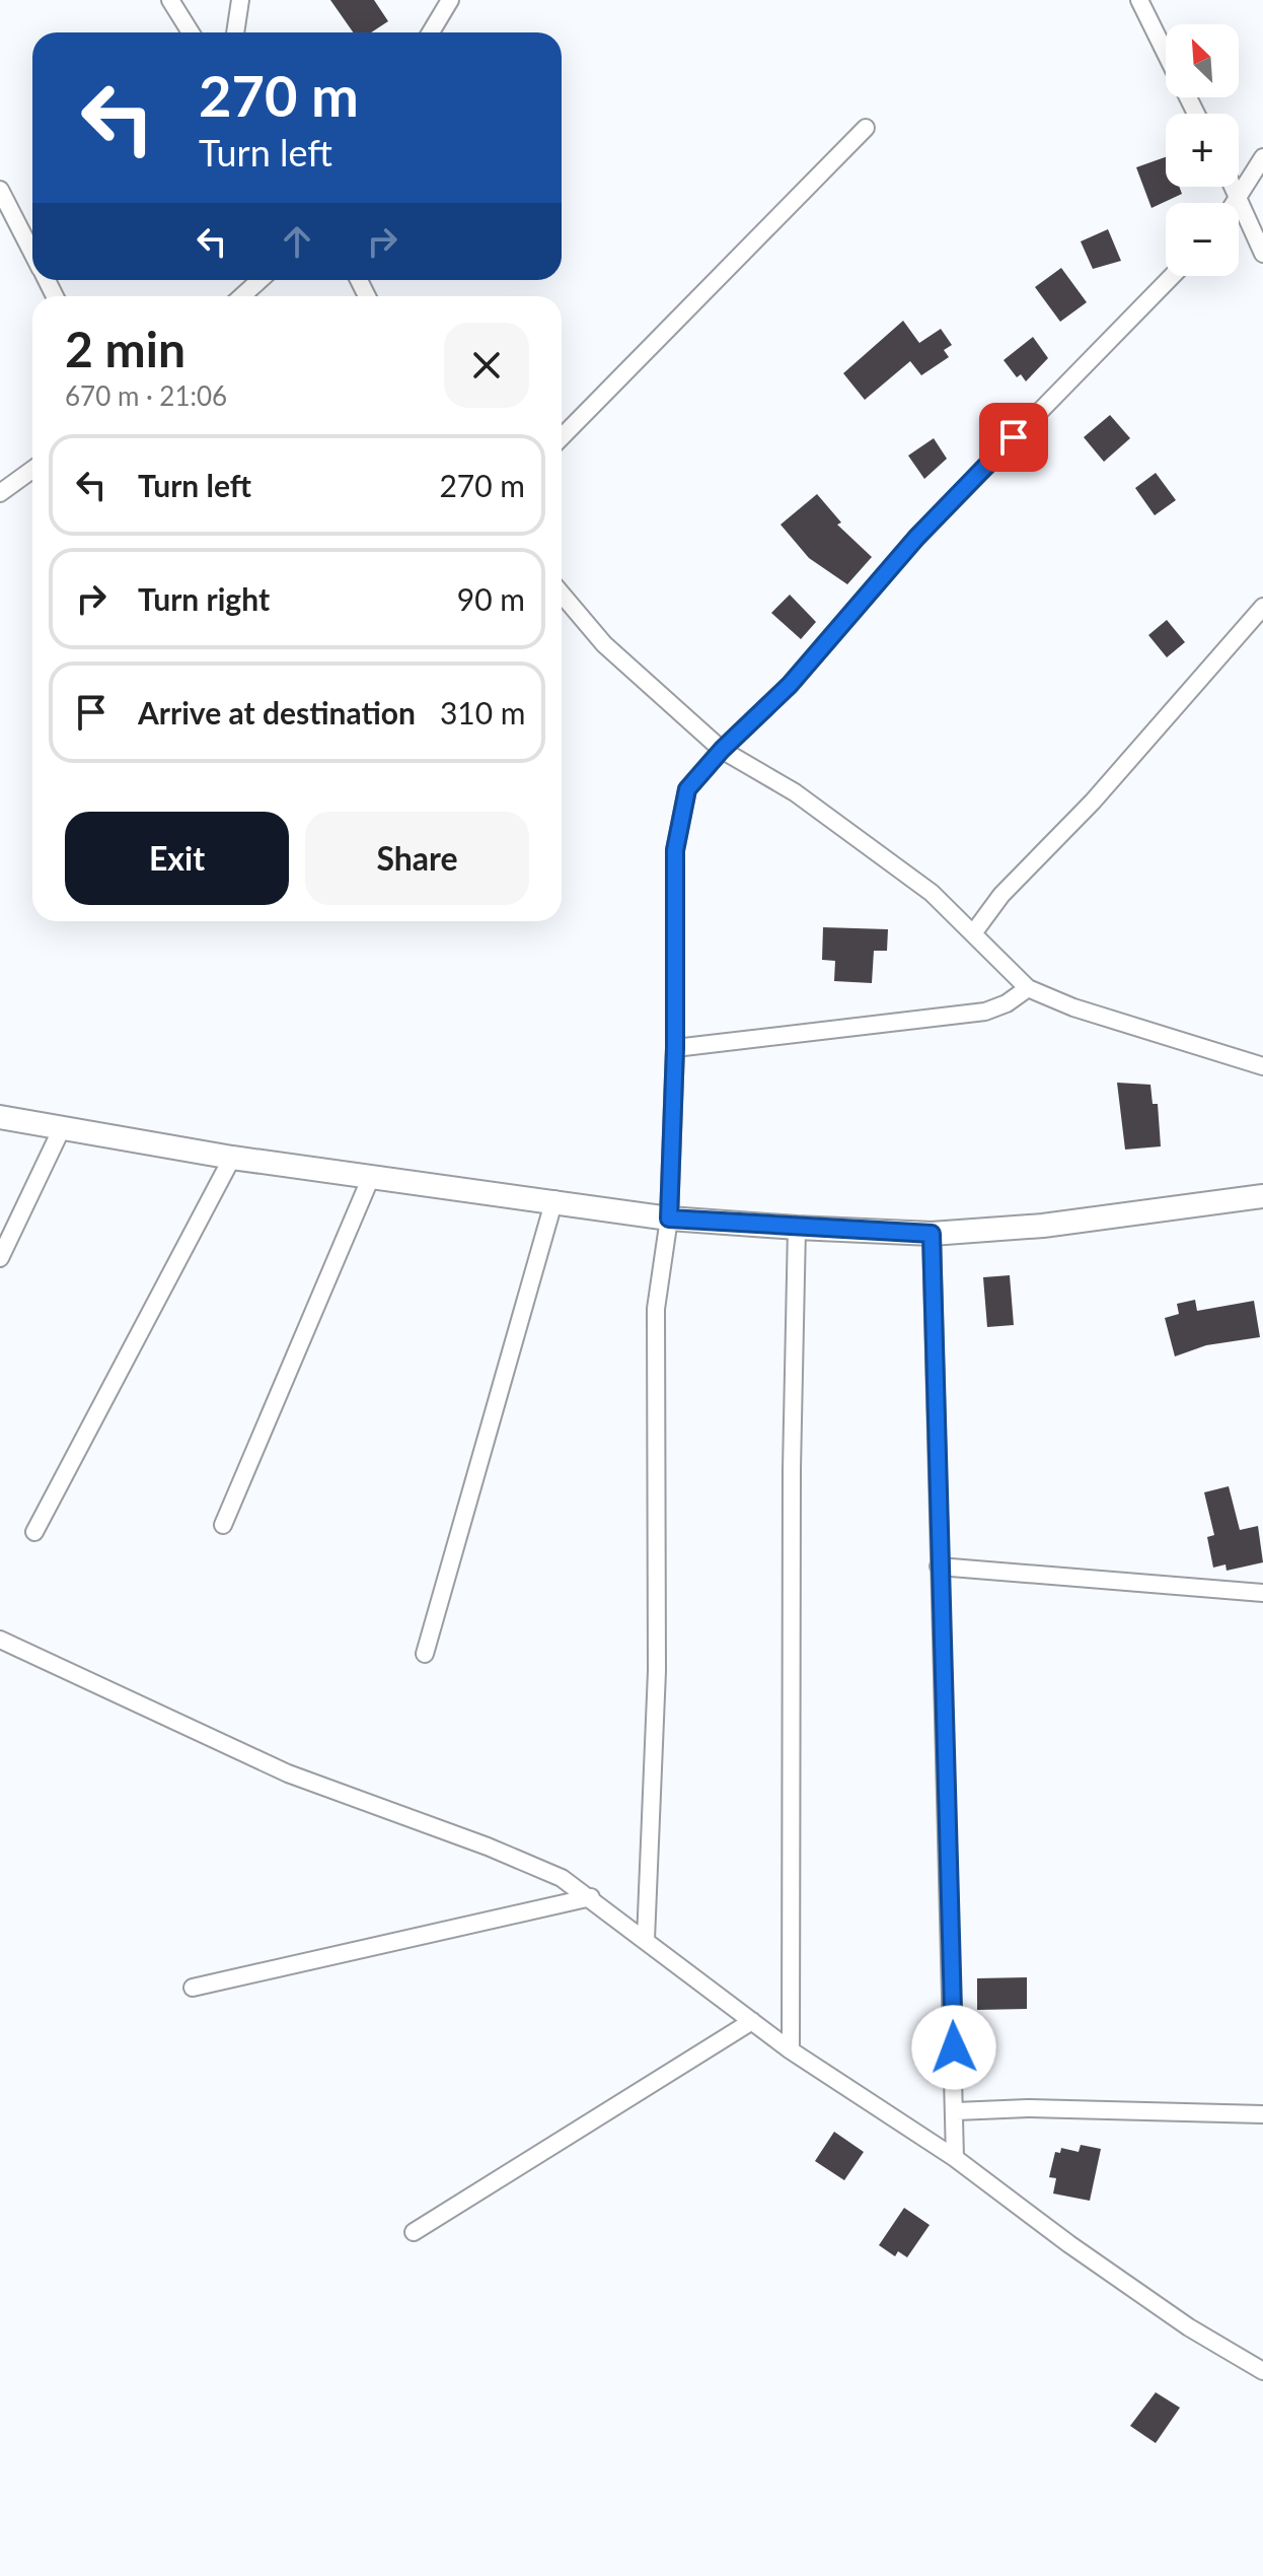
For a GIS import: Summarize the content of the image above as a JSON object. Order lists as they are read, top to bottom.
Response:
{
  "north": "top left",
  "page": {
    "map_buttons": ["+", "−"],
    "turn": ["270 m", "Turn left"],
    "heading": ["2 min", "670 m · 21:06"],
    "list": [
      {
        "name": "Turn left",
        "value": "270 m"
      },
      {
        "name": "Turn right",
        "value": "90 m"
      },
      {
        "name": "Arrive at destination",
        "value": "310 m"
      }
    ],
    "buttons": ["Exit", "Share"]
  }
}
